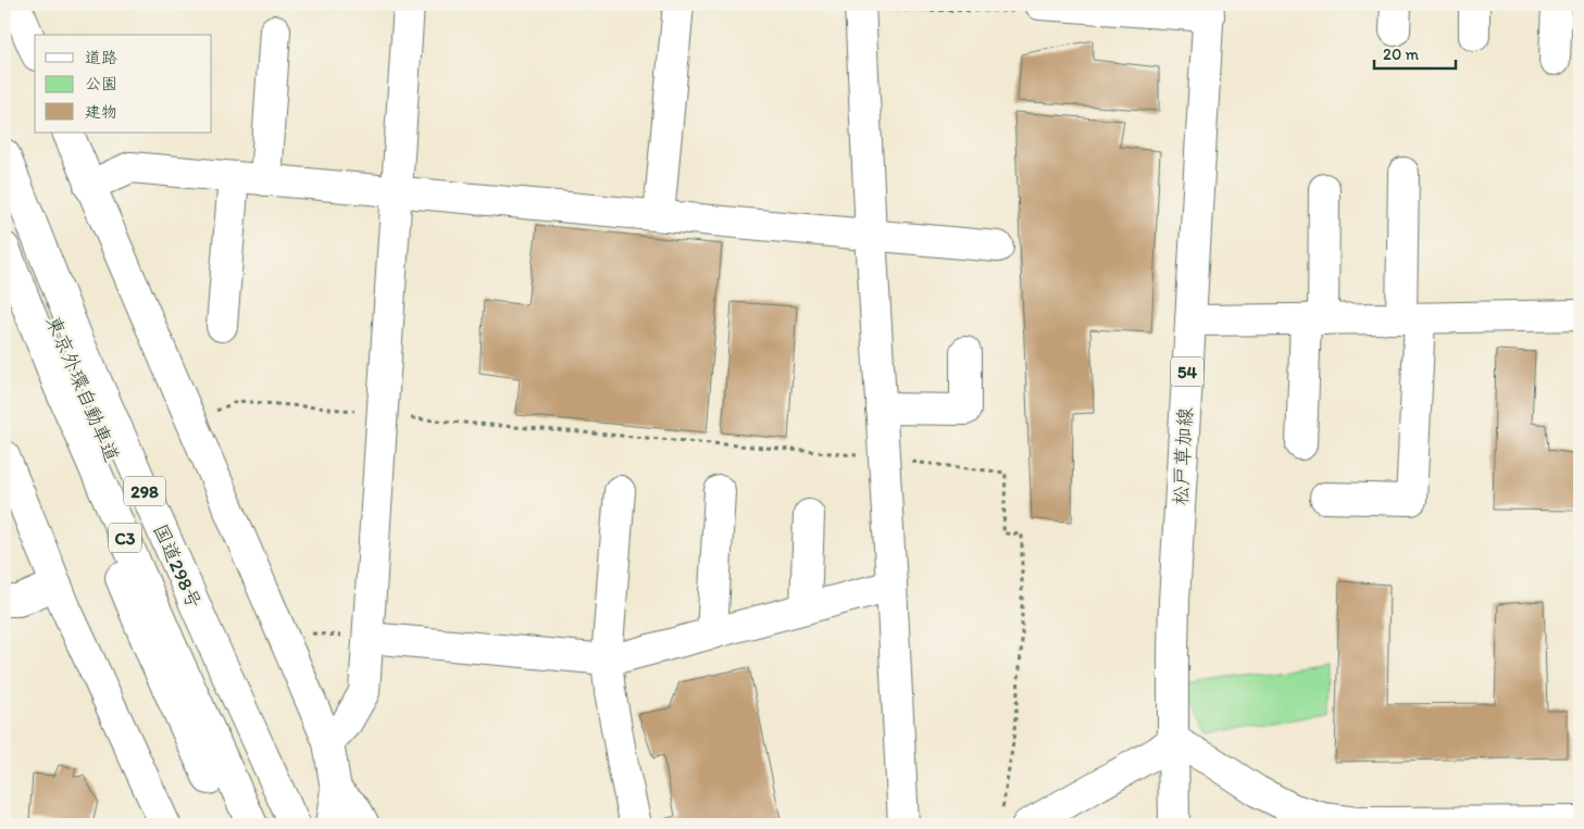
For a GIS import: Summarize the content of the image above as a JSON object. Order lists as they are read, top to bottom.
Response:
{
  "streets": {
    "main road": [
      "54",
      "東京外環自動車道",
      "松戸草加線",
      "298",
      "C3",
      "国道298号"
    ]
  },
  "legend": ["道路", "公園", "建物"],
  "scale_bar": "20 m"
}
